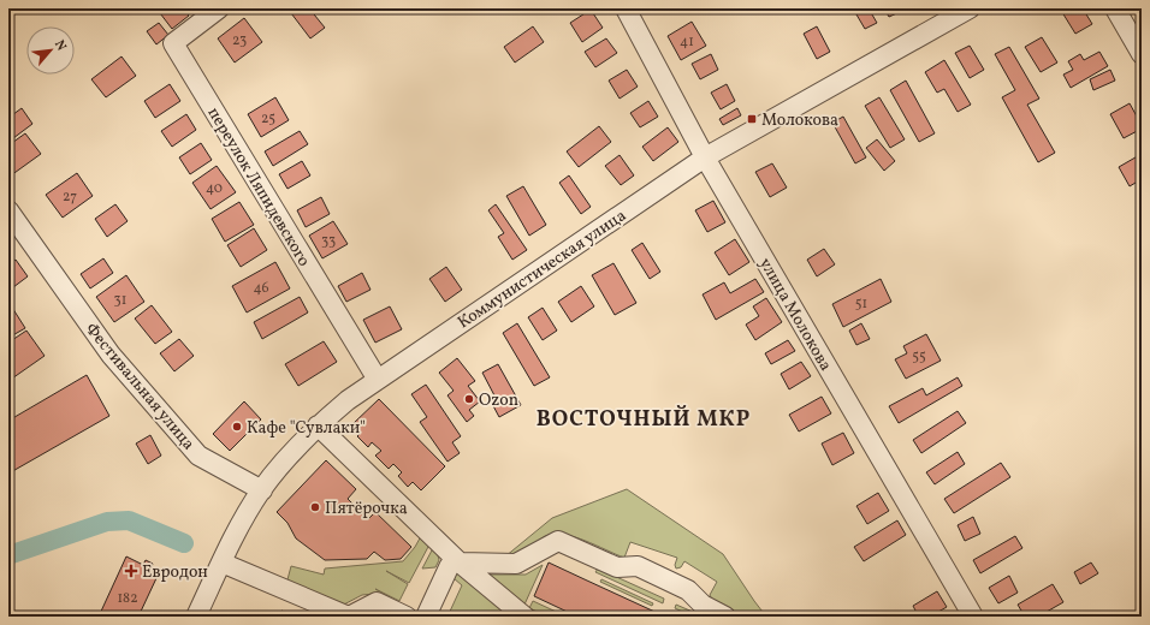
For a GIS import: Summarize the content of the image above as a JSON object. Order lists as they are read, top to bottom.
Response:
{
  "streets": {
    "street": [
      "переулок Ляпидевского",
      "Коммунистическая улица",
      "улица Молокова",
      "Фестивальная улица"
    ]
  },
  "crossings": [
    ["переулок Ляпидевского", "Коммунистическая улица"],
    ["Коммунистическая улица", "улица Молокова"],
    ["Коммунистическая улица", "Фестивальная улица"]
  ],
  "districts": ["ВОСТОЧНЫЙ МКР"],
  "places": {
    "transit": ["Молокова"],
    "other": ["Ozon", "Кафе \"Сувлаки\"", "Пятёрочка"],
    "health": ["Евродон"]
  },
  "house_numbers": [
    "23",
    "41",
    "25",
    "40",
    "27",
    "33",
    "46",
    "31",
    "51",
    "55",
    "182"
  ],
  "north": "top right"
}
